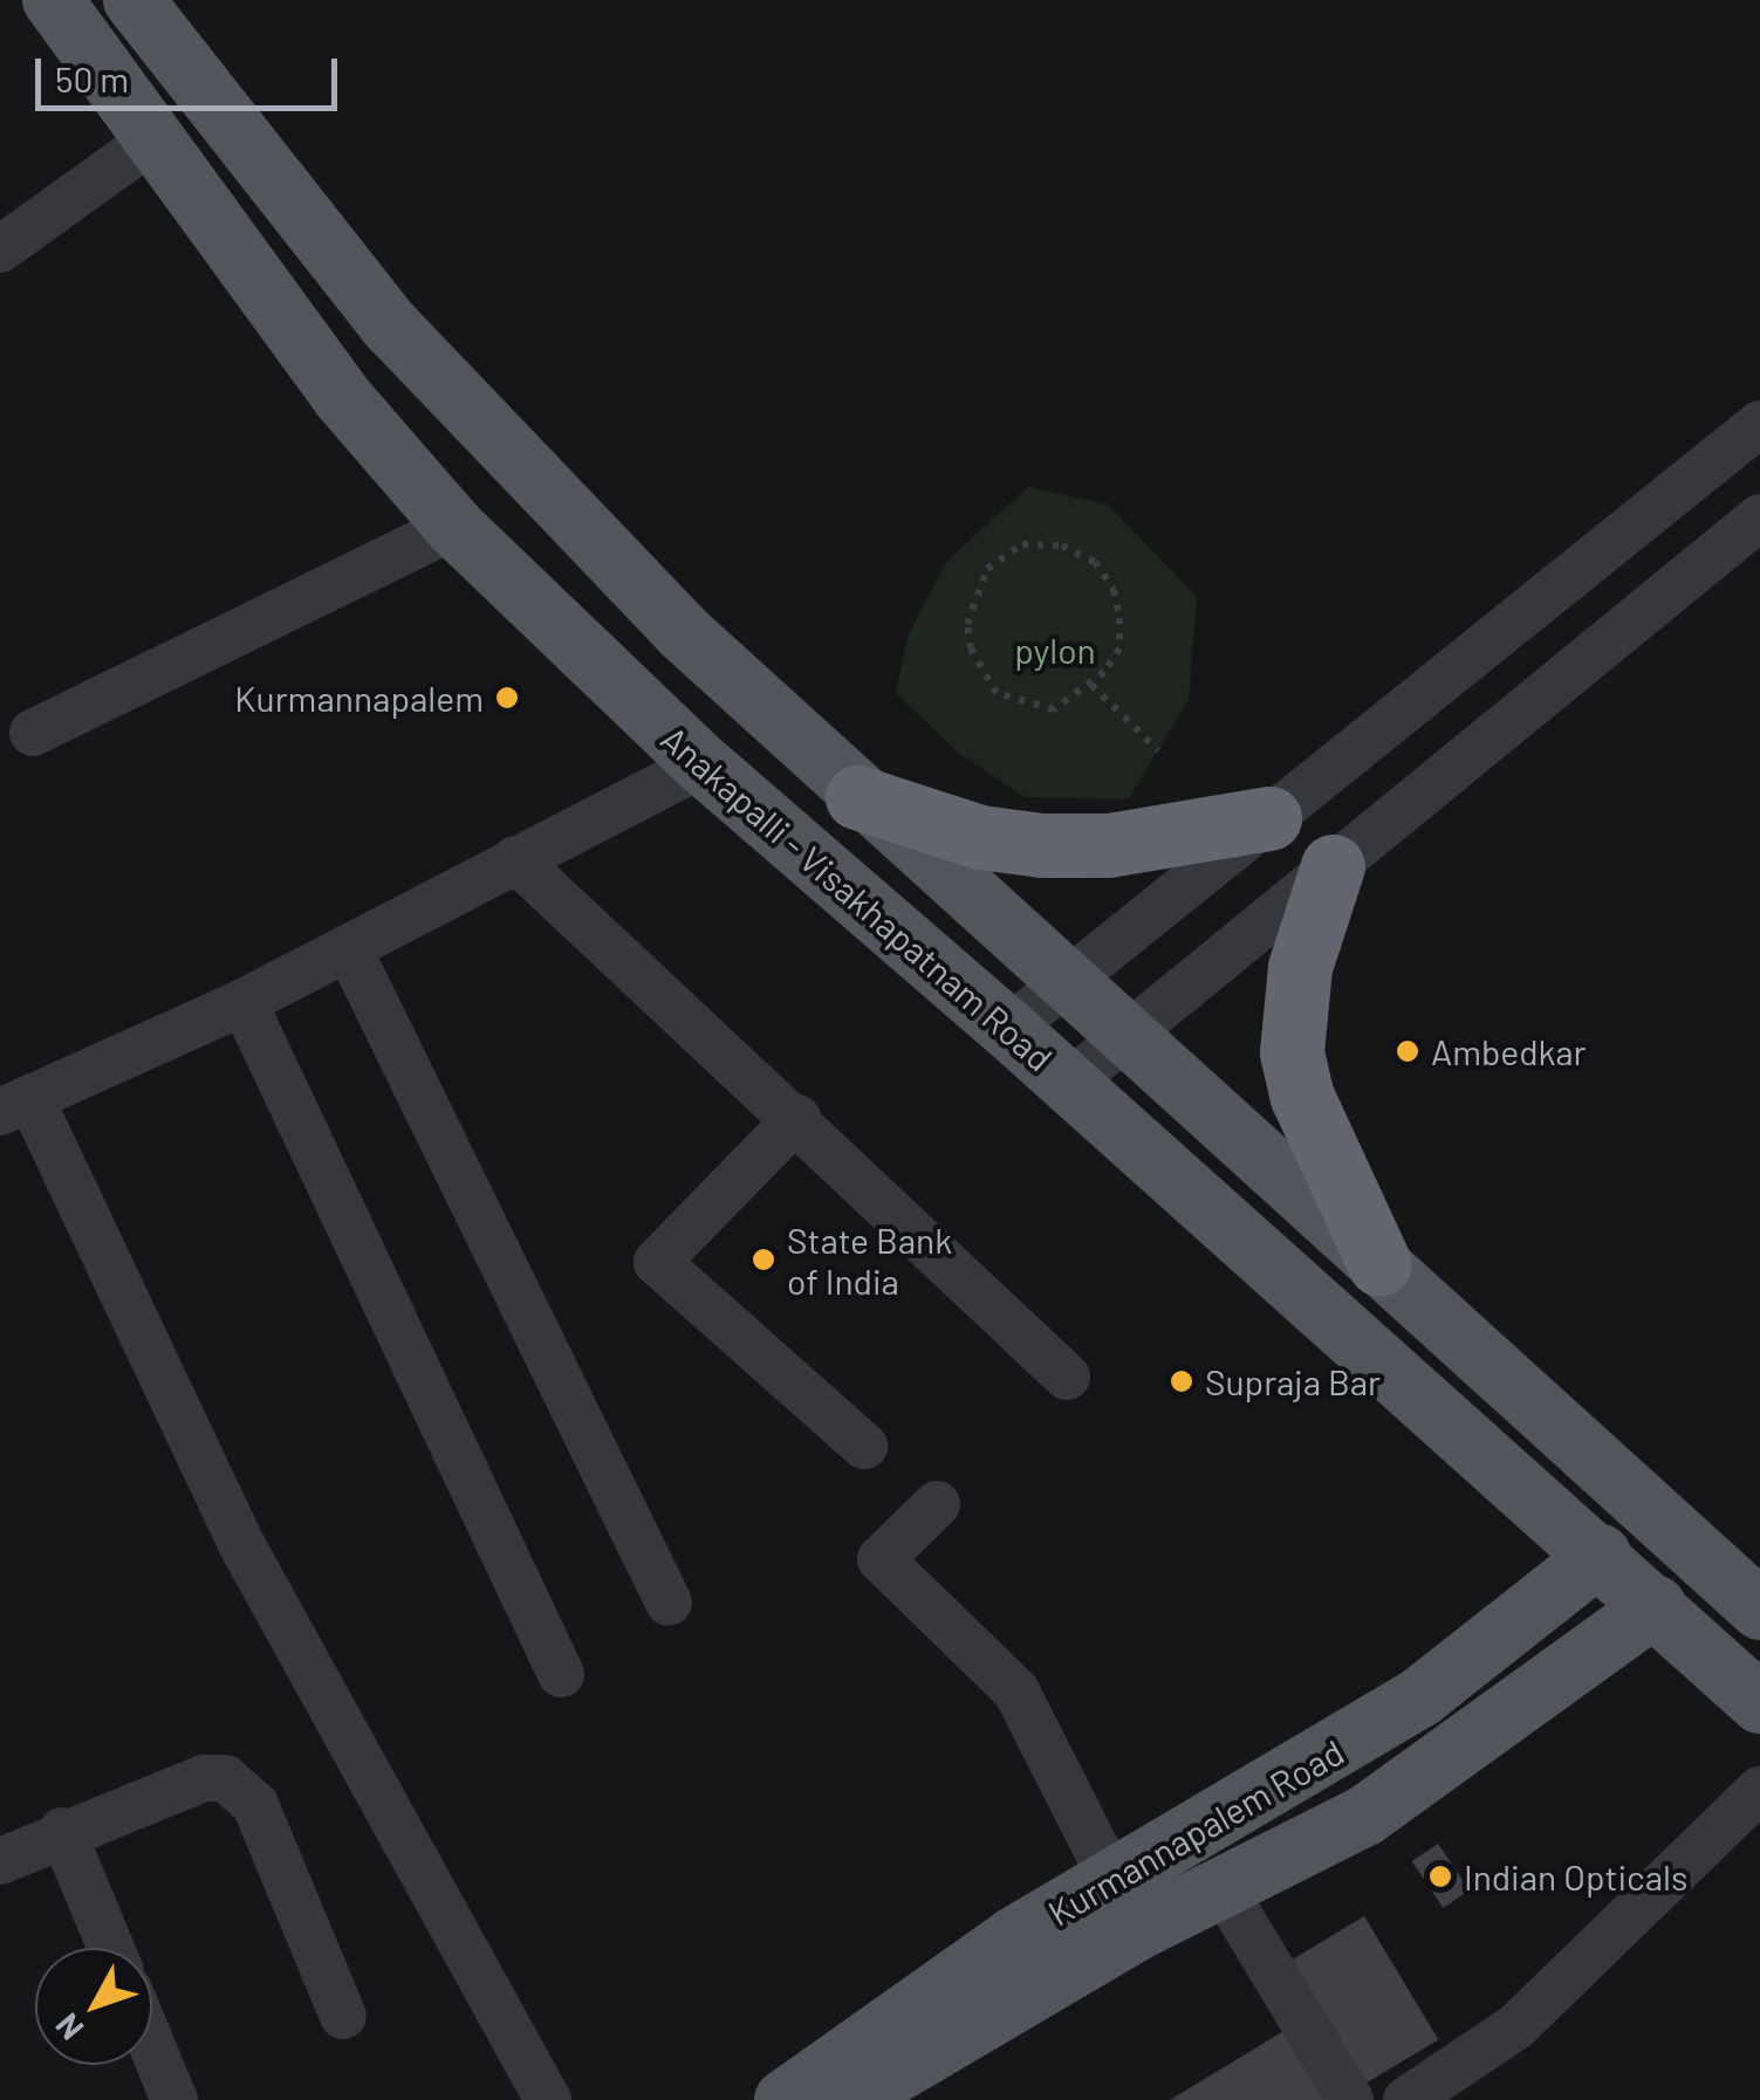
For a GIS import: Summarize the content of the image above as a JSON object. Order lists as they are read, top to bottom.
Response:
{
  "streets": {
    "main road": ["Anakapalli - Visakhapatnam Road", "Kurmannapalem Road"]
  },
  "crossings": [
    ["Anakapalli - Visakhapatnam Road", "Kurmannapalem Road"]
  ],
  "parks": ["pylon"],
  "places": [
    "Kurmannapalem",
    "Ambedkar",
    "State Bank of India",
    "Supraja Bar",
    "Indian Opticals"
  ],
  "scale_bar": "50 m",
  "north": "bottom left"
}
